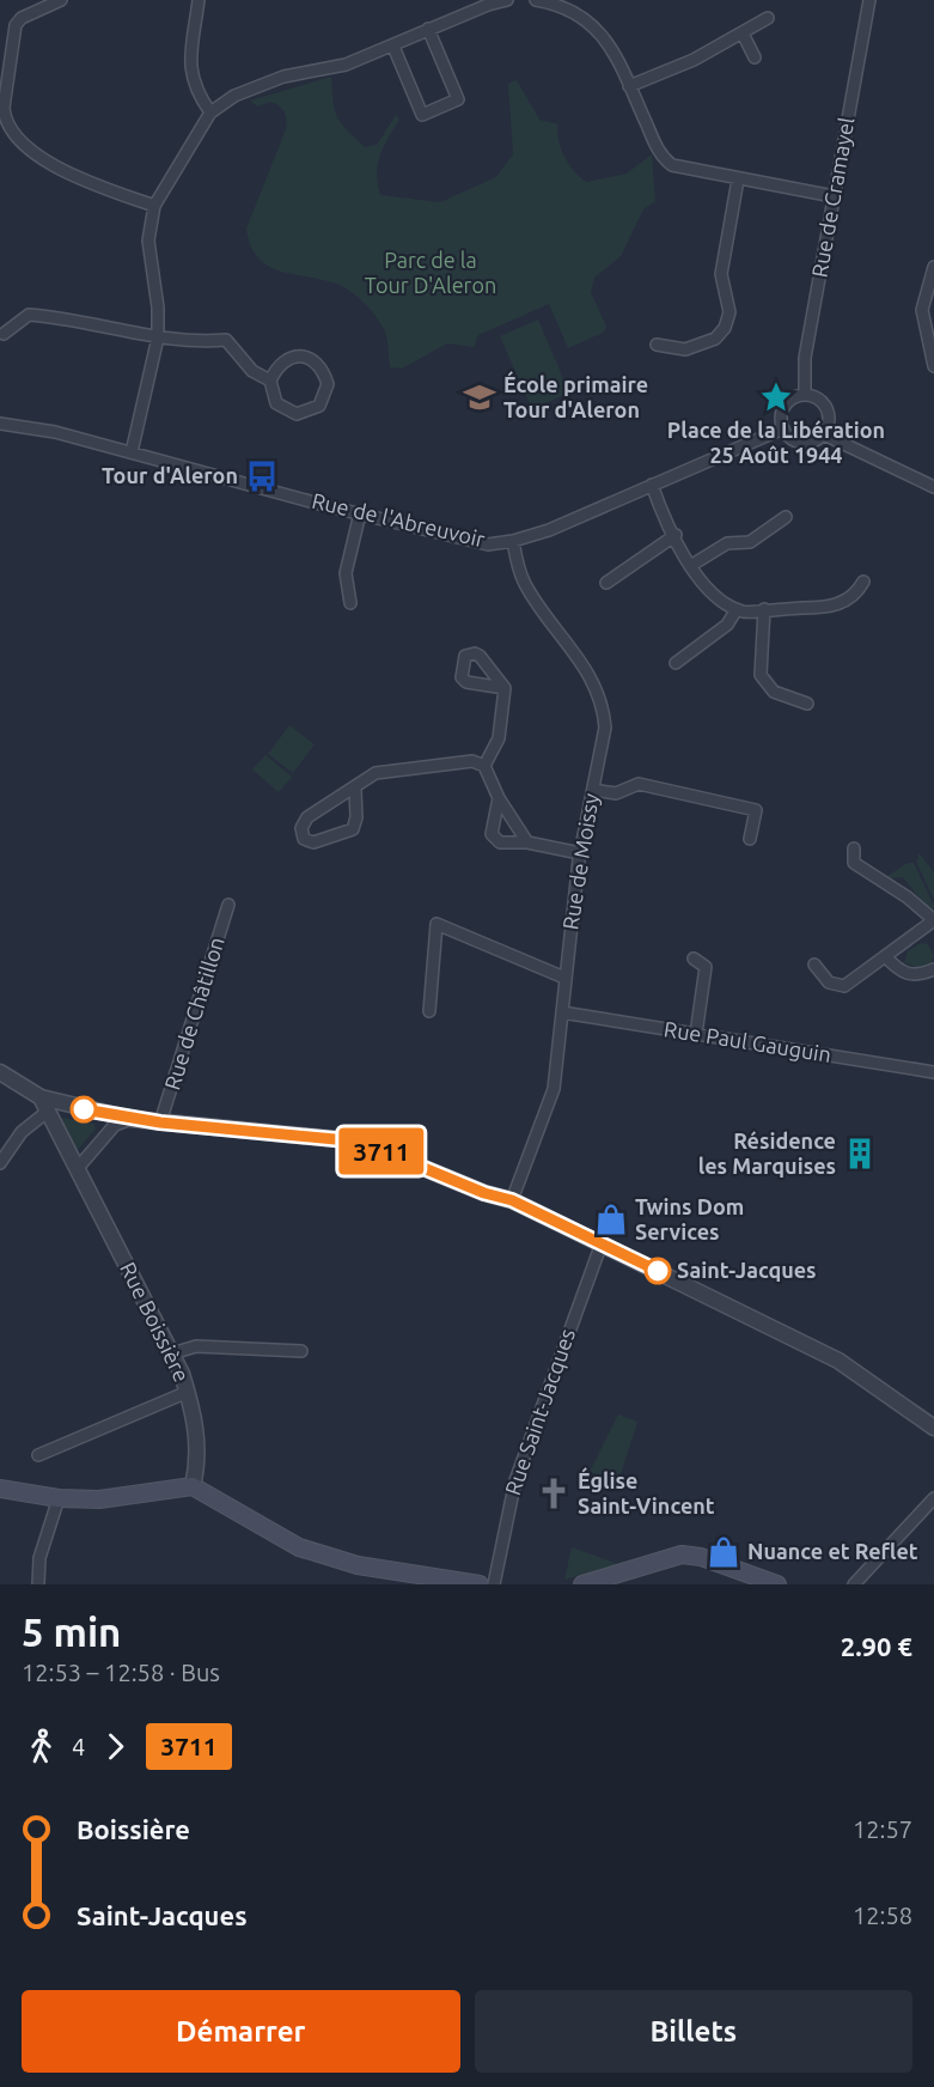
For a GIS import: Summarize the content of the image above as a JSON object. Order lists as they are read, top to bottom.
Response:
{
  "streets": {
    "street": [
      "Rue de Cramayel",
      "Rue de l'Abreuvoir",
      "Rue de Moissy",
      "Rue de Châtillon",
      "Rue Paul Gauguin",
      "Rue Boissière",
      "Rue Saint-Jacques"
    ]
  },
  "crossings": [
    ["Rue de Cramayel", "Rue de l'Abreuvoir"],
    ["Rue de l'Abreuvoir", "Rue de Moissy"],
    ["Rue de Moissy", "Rue Paul Gauguin"]
  ],
  "parks": ["Parc de la Tour D'Aleron"],
  "places": {
    "school or university": ["École primaire Tour d'Aleron"],
    "place": ["Place de la Libération 25 Août 1944"],
    "bus stop": ["Tour d'Aleron"],
    "building": ["Résidence les Marquises"],
    "shop": ["Twins Dom Services", "Nuance et Reflet"],
    "other": ["Saint-Jacques"],
    "church": ["Église Saint-Vincent"]
  },
  "lines": ["bus line 3711"],
  "page": {
    "on_map": "3711",
    "heading": ["5 min", "12:53 – 12:58 · Bus", "2.90 €"],
    "legs": ["4", "3711"],
    "list": [
      {
        "name": "Boissière",
        "value": "12:57"
      },
      {
        "name": "Saint-Jacques",
        "value": "12:58"
      }
    ],
    "buttons": ["Démarrer", "Billets"]
  }
}
